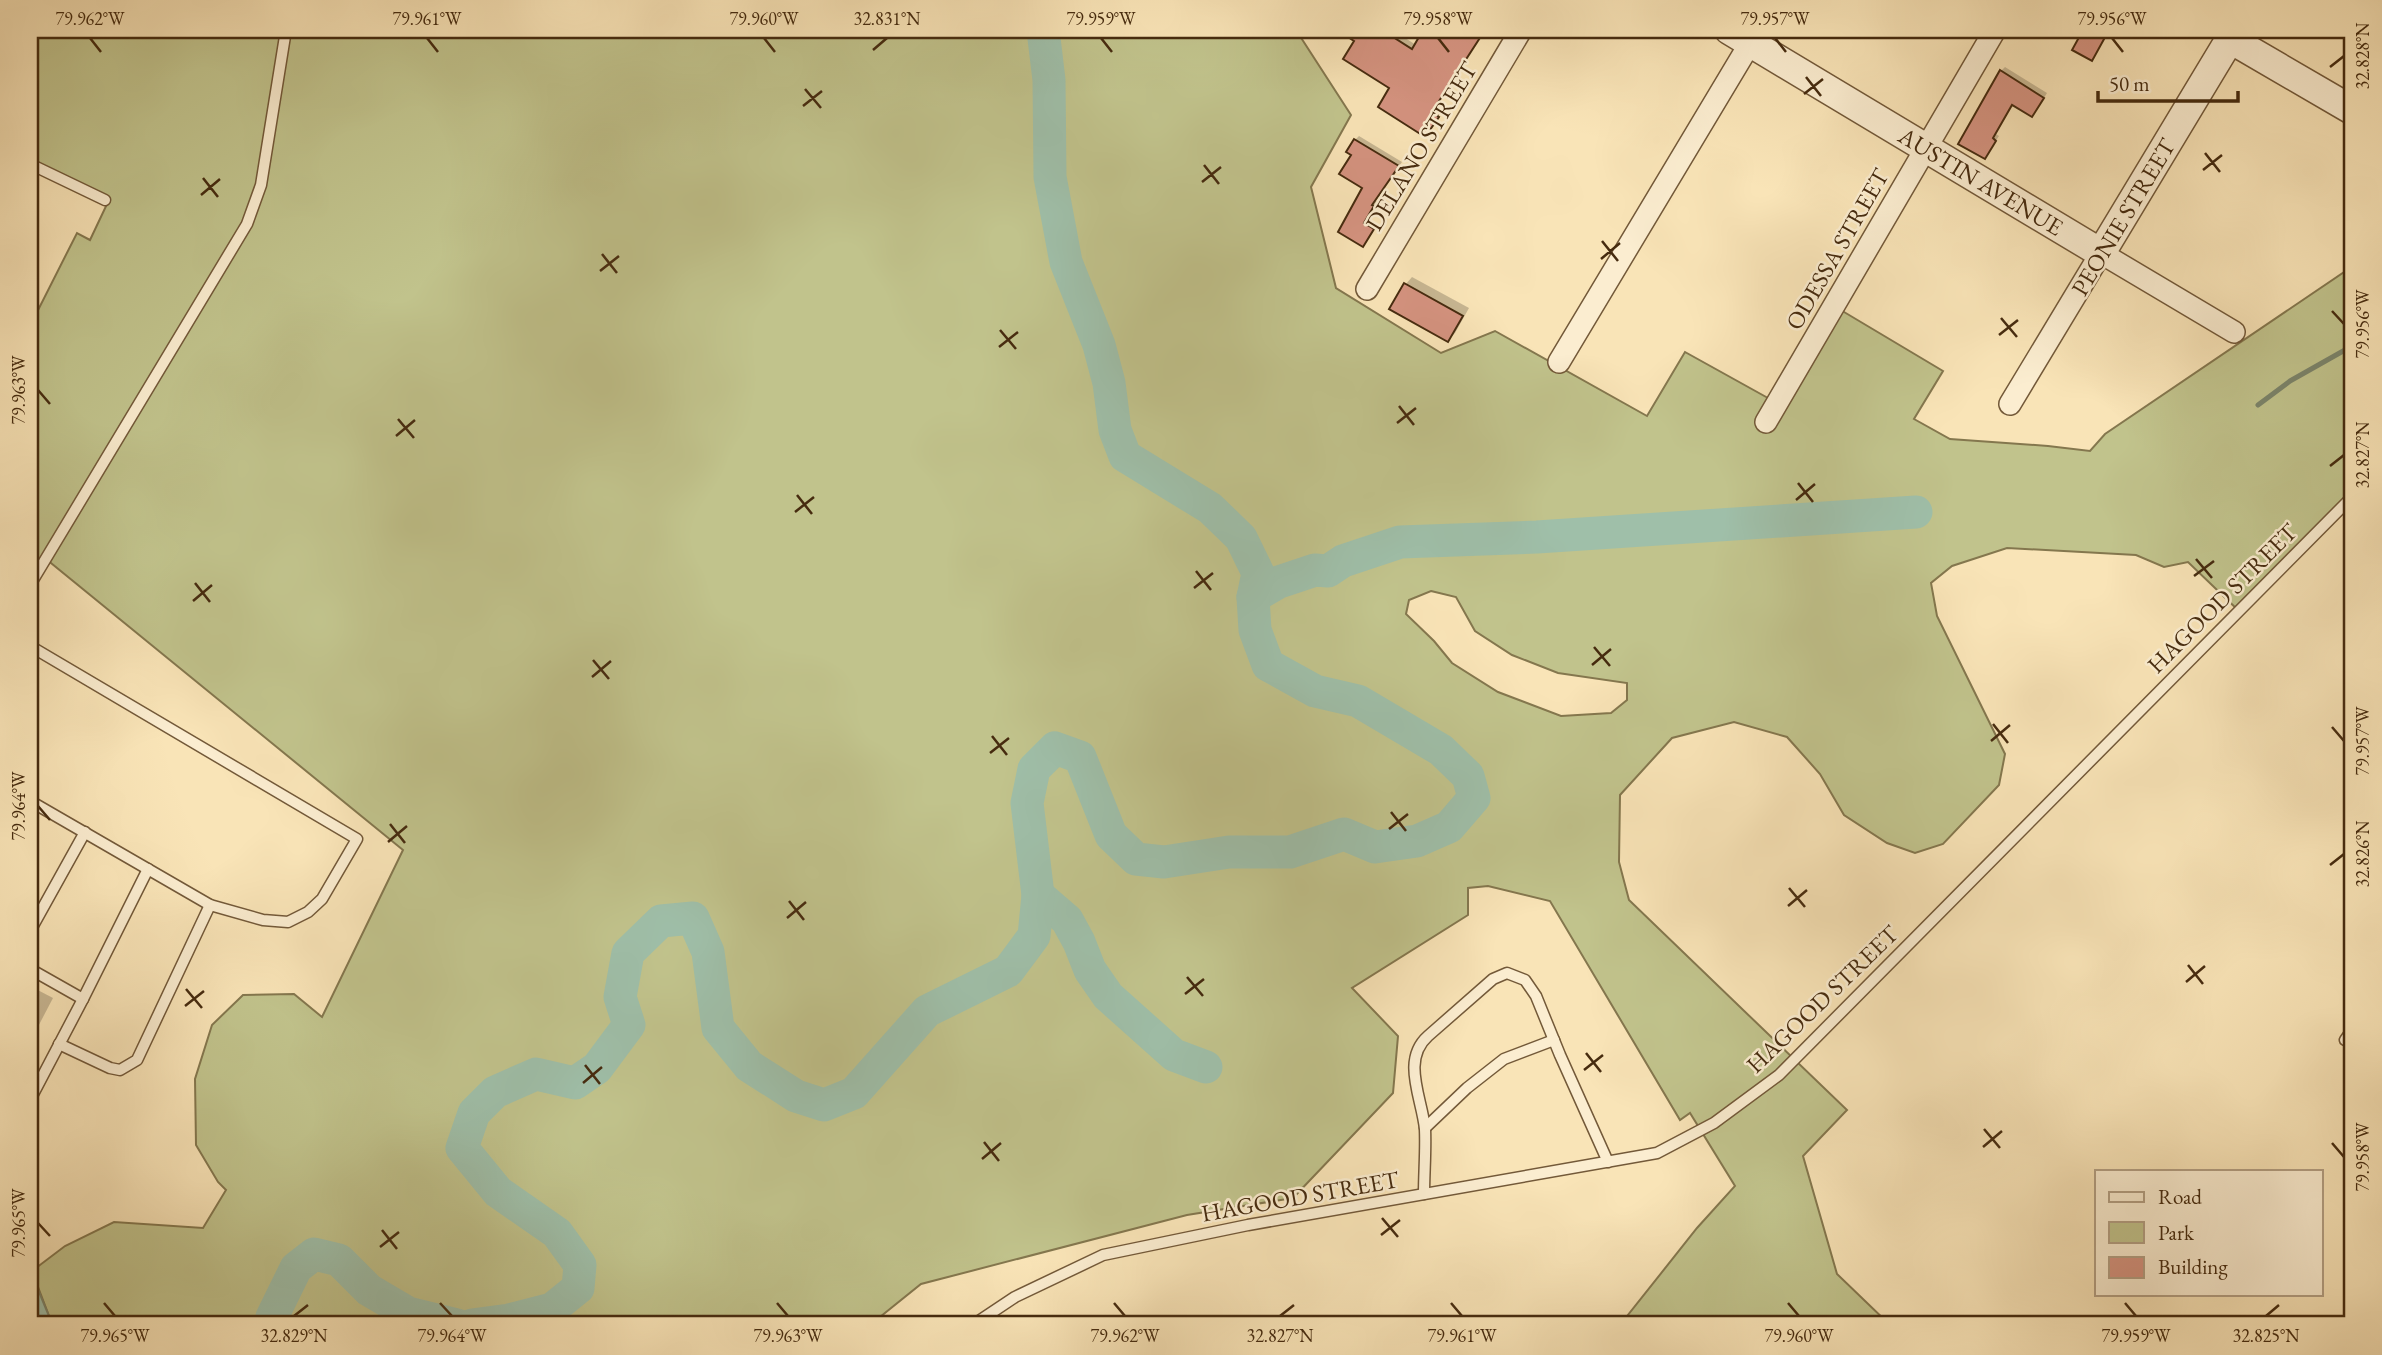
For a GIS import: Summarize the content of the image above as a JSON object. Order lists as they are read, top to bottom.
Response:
{
  "streets": {
    "street": [
      "DELANO STREET",
      "AUSTIN AVENUE",
      "PEONIE STREET",
      "ODESSA STREET"
    ],
    "lane": ["HAGOOD STREET"]
  },
  "crossings": [
    ["AUSTIN AVENUE", "PEONIE STREET"],
    ["AUSTIN AVENUE", "ODESSA STREET"]
  ],
  "legend": ["Road", "Park", "Building"],
  "scale_bar": "50 m",
  "coordinates": [
    "79.962°W",
    "79.961°W",
    "79.960°W",
    "32.831°N",
    "79.959°W",
    "79.958°W",
    "79.957°W",
    "79.956°W",
    "32.828°N",
    "79.963°W",
    "32.827°N",
    "79.964°W",
    "32.826°N",
    "79.965°W",
    "32.829°N",
    "32.825°N"
  ]
}
